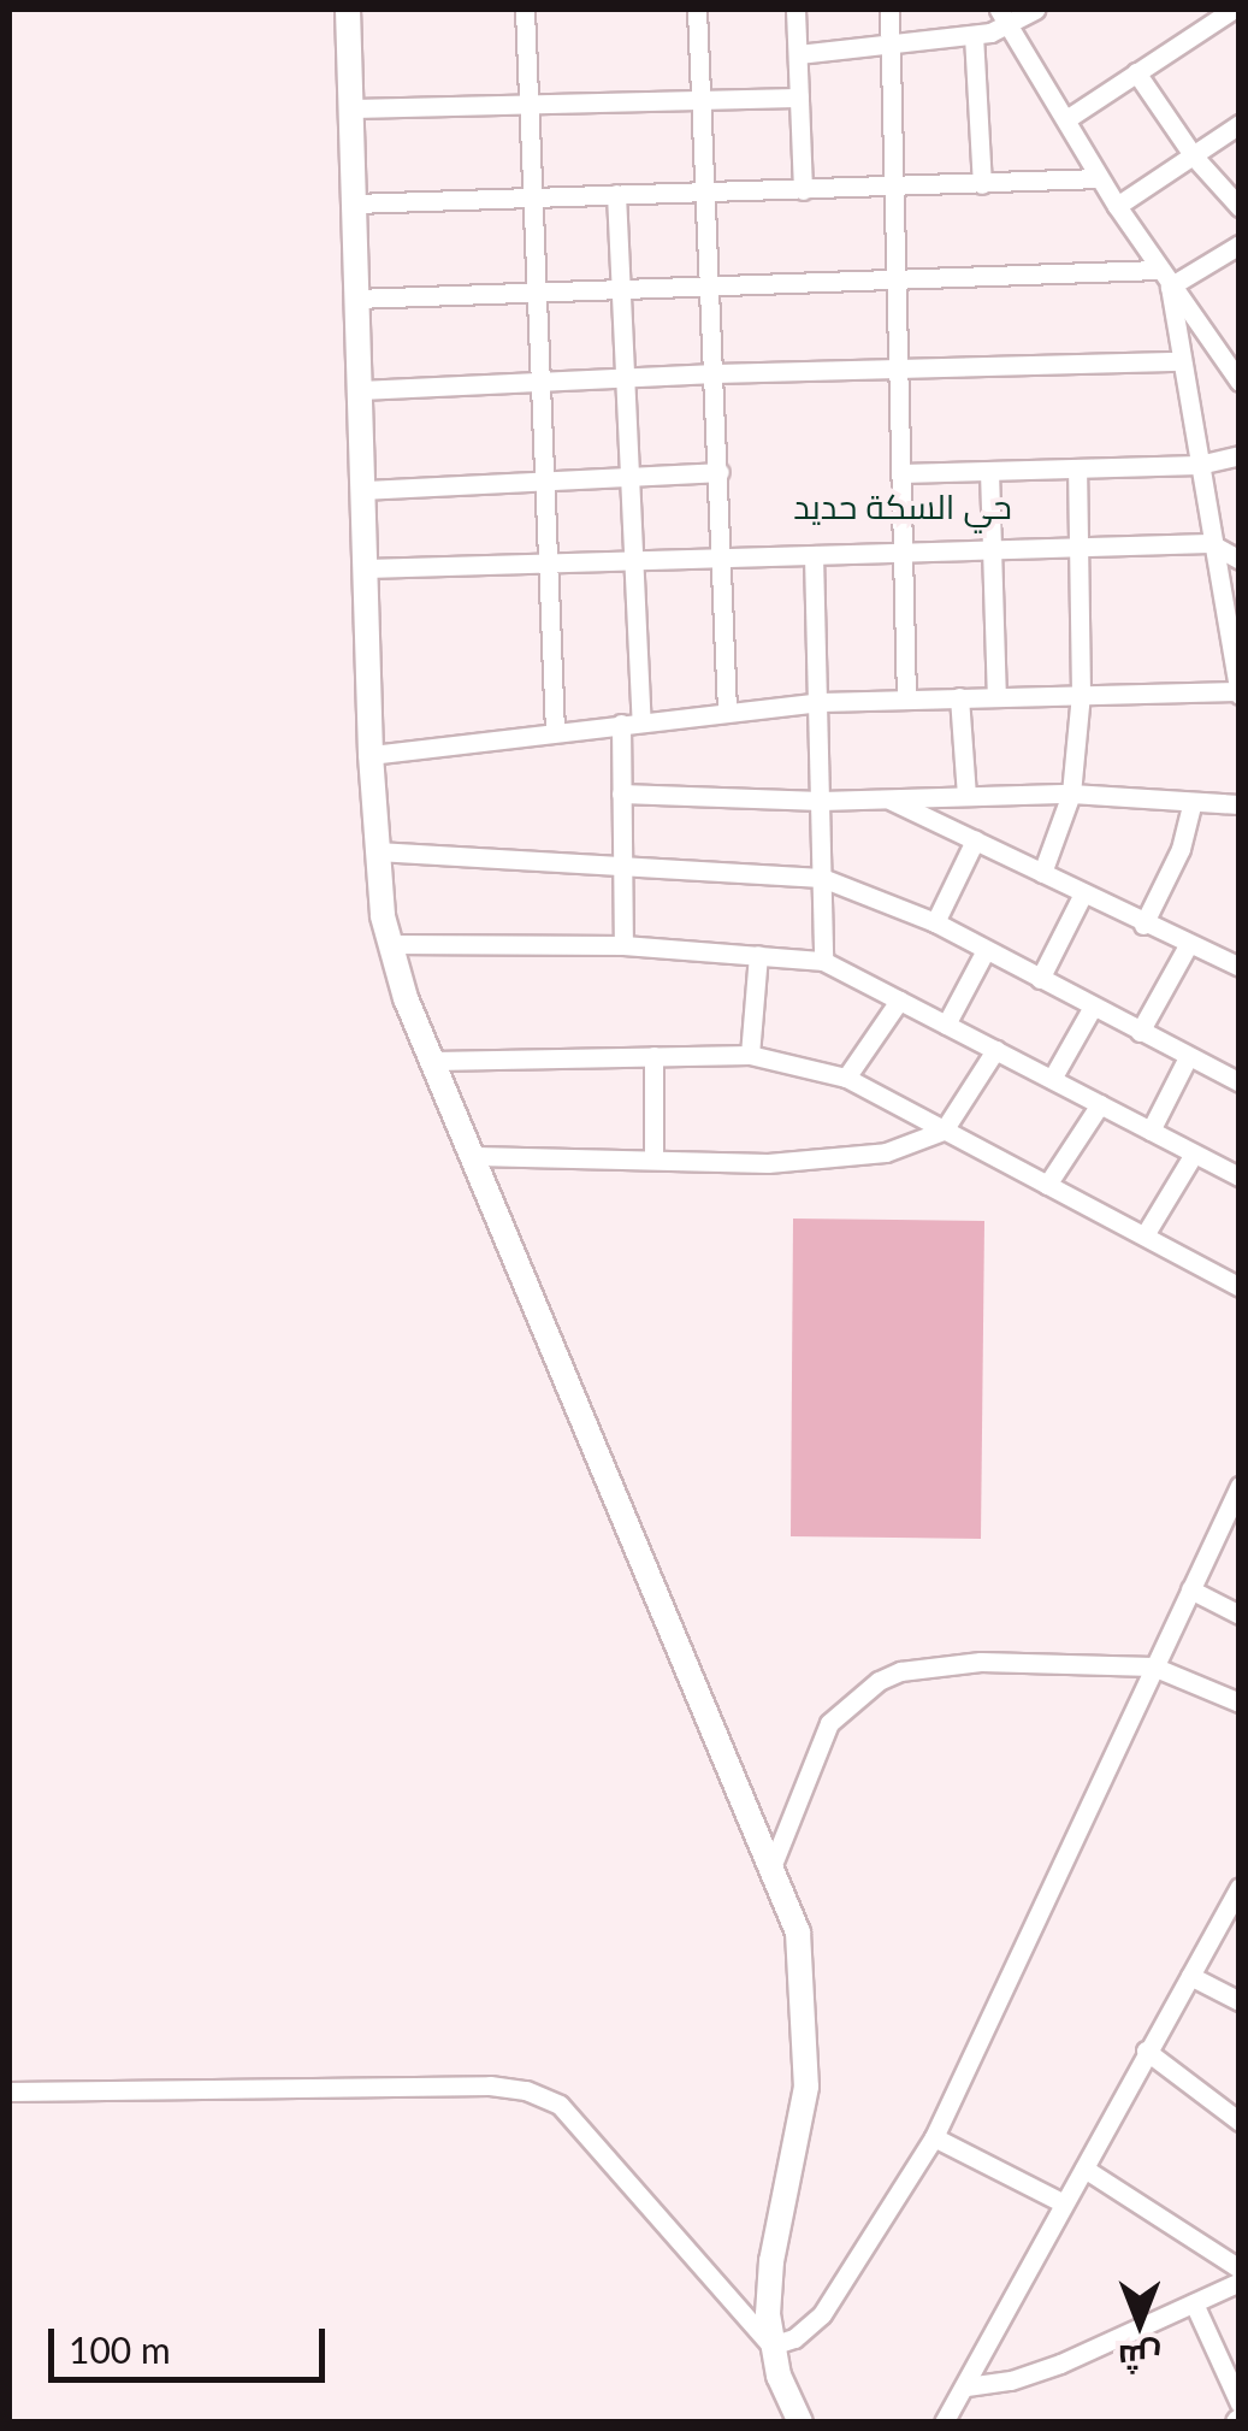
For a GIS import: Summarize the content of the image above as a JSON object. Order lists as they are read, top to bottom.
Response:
{
  "districts": ["حي السكة حديد"],
  "scale_bar": "100 m",
  "north": "bottom"
}
